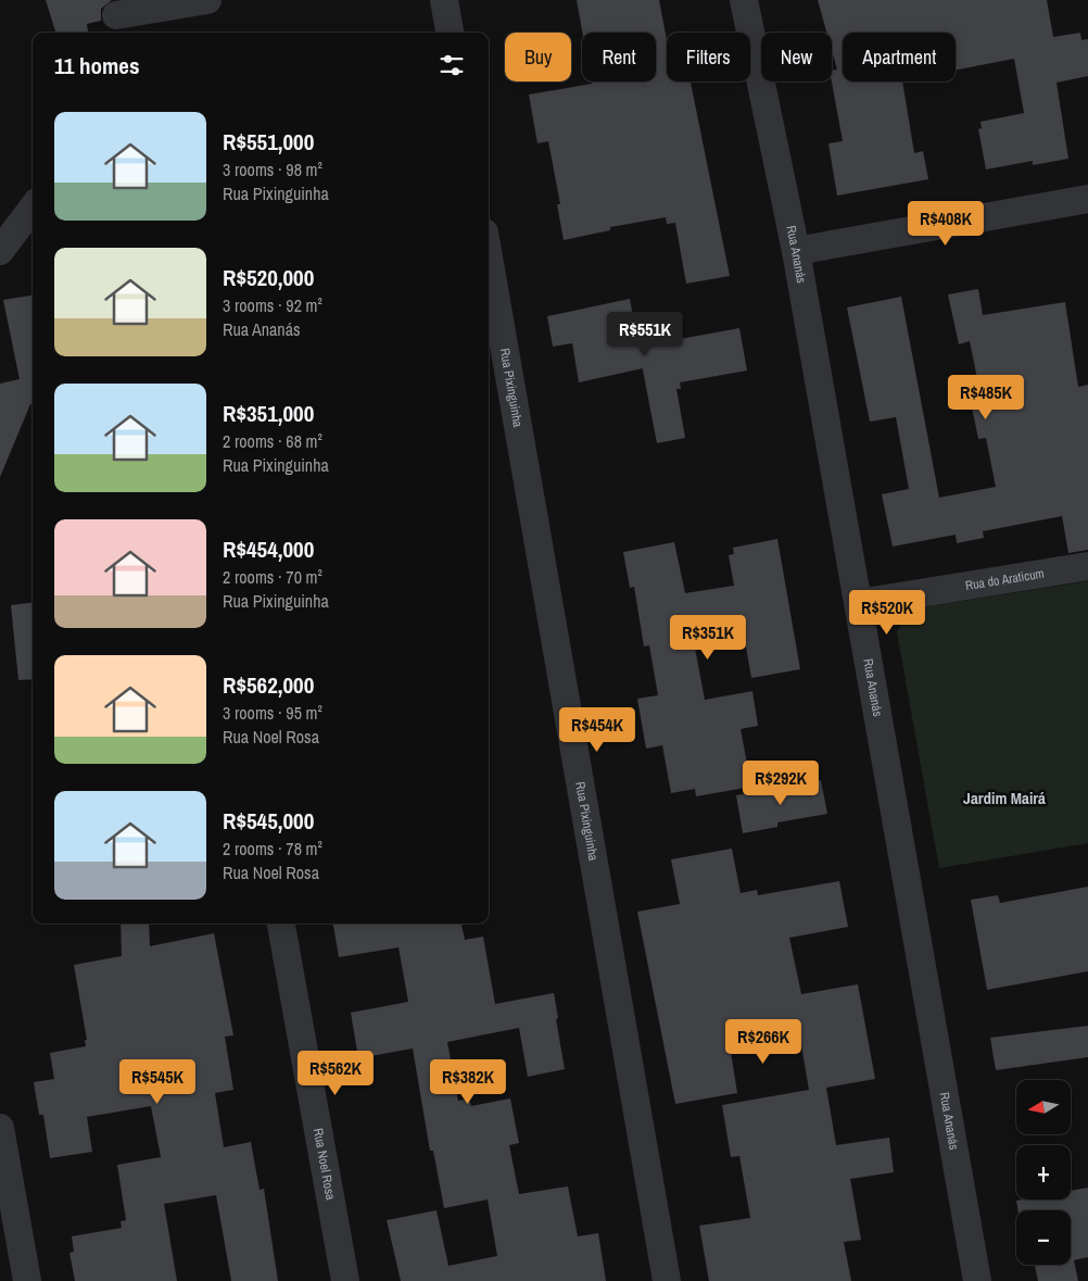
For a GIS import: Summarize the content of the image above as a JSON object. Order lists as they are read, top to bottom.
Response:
{
  "streets": {
    "street": [
      "Rua Ananás",
      "Rua Pixinguinha",
      "Rua do Araticum",
      "Rua Noel Rosa"
    ]
  },
  "crossings": [
    ["Rua Ananás", "Rua do Araticum"]
  ],
  "districts": ["Jardim Mairá"],
  "north": "left",
  "page": {
    "chip": [
      "Buy",
      "Rent",
      "Filters",
      "New",
      "Apartment"
    ],
    "heading": "11 homes",
    "list": [
      {
        "name": "R$551,000",
        "note": "3 rooms · 98 m² · Rua Pixinguinha"
      },
      {
        "name": "R$520,000",
        "note": "3 rooms · 92 m² · Rua Ananás"
      },
      {
        "name": "R$351,000",
        "note": "2 rooms · 68 m² · Rua Pixinguinha"
      },
      {
        "name": "R$454,000",
        "note": "2 rooms · 70 m² · Rua Pixinguinha"
      },
      {
        "name": "R$562,000",
        "note": "3 rooms · 95 m² · Rua Noel Rosa"
      },
      {
        "name": "R$545,000",
        "note": "2 rooms · 78 m² · Rua Noel Rosa"
      }
    ],
    "price": [
      "R$408K",
      "R$551K",
      "R$485K",
      "R$520K",
      "R$351K",
      "R$454K",
      "R$292K",
      "R$266K",
      "R$562K",
      "R$545K",
      "R$382K"
    ],
    "map_buttons": ["+", "−"]
  }
}
